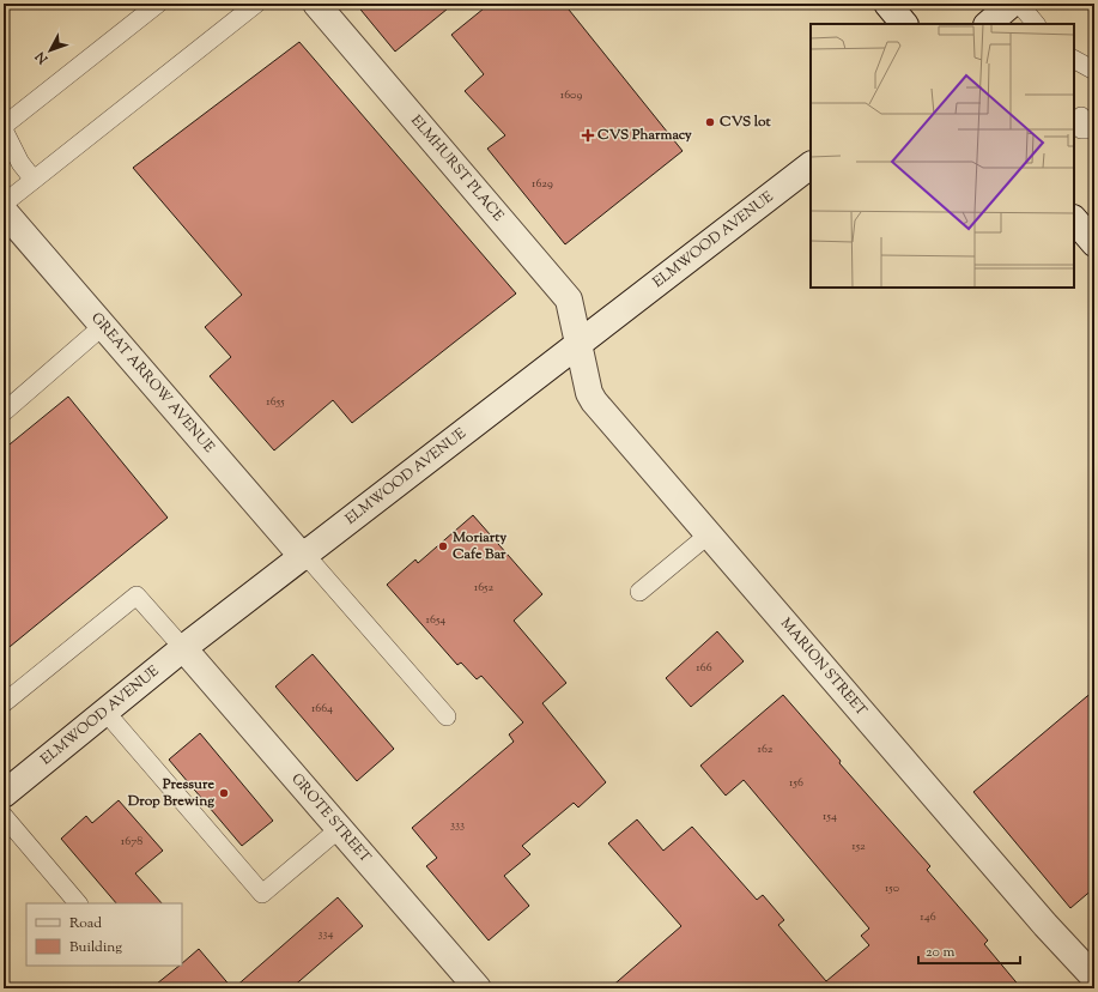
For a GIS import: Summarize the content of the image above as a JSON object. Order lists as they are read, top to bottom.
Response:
{
  "streets": {
    "street": [
      "ELMHURST PLACE",
      "ELMWOOD AVENUE",
      "GREAT ARROW AVENUE",
      "MARION STREET",
      "GROTE STREET"
    ]
  },
  "crossings": [
    ["ELMHURST PLACE", "ELMWOOD AVENUE"],
    ["ELMHURST PLACE", "MARION STREET"],
    ["ELMWOOD AVENUE", "GREAT ARROW AVENUE"],
    ["ELMWOOD AVENUE", "MARION STREET"],
    ["ELMWOOD AVENUE", "GROTE STREET"]
  ],
  "places": {
    "other": ["CVS lot", "Moriarty Cafe Bar", "Pressure Drop Brewing"],
    "health": ["CVS Pharmacy"]
  },
  "house_numbers": [
    "1609",
    "1629",
    "1655",
    "1652",
    "1654",
    "166",
    "1664",
    "162",
    "156",
    "154",
    "333",
    "1678",
    "152",
    "150",
    "146",
    "334"
  ],
  "legend": ["Road", "Building"],
  "scale_bar": "20 m",
  "north": "bottom left"
}
